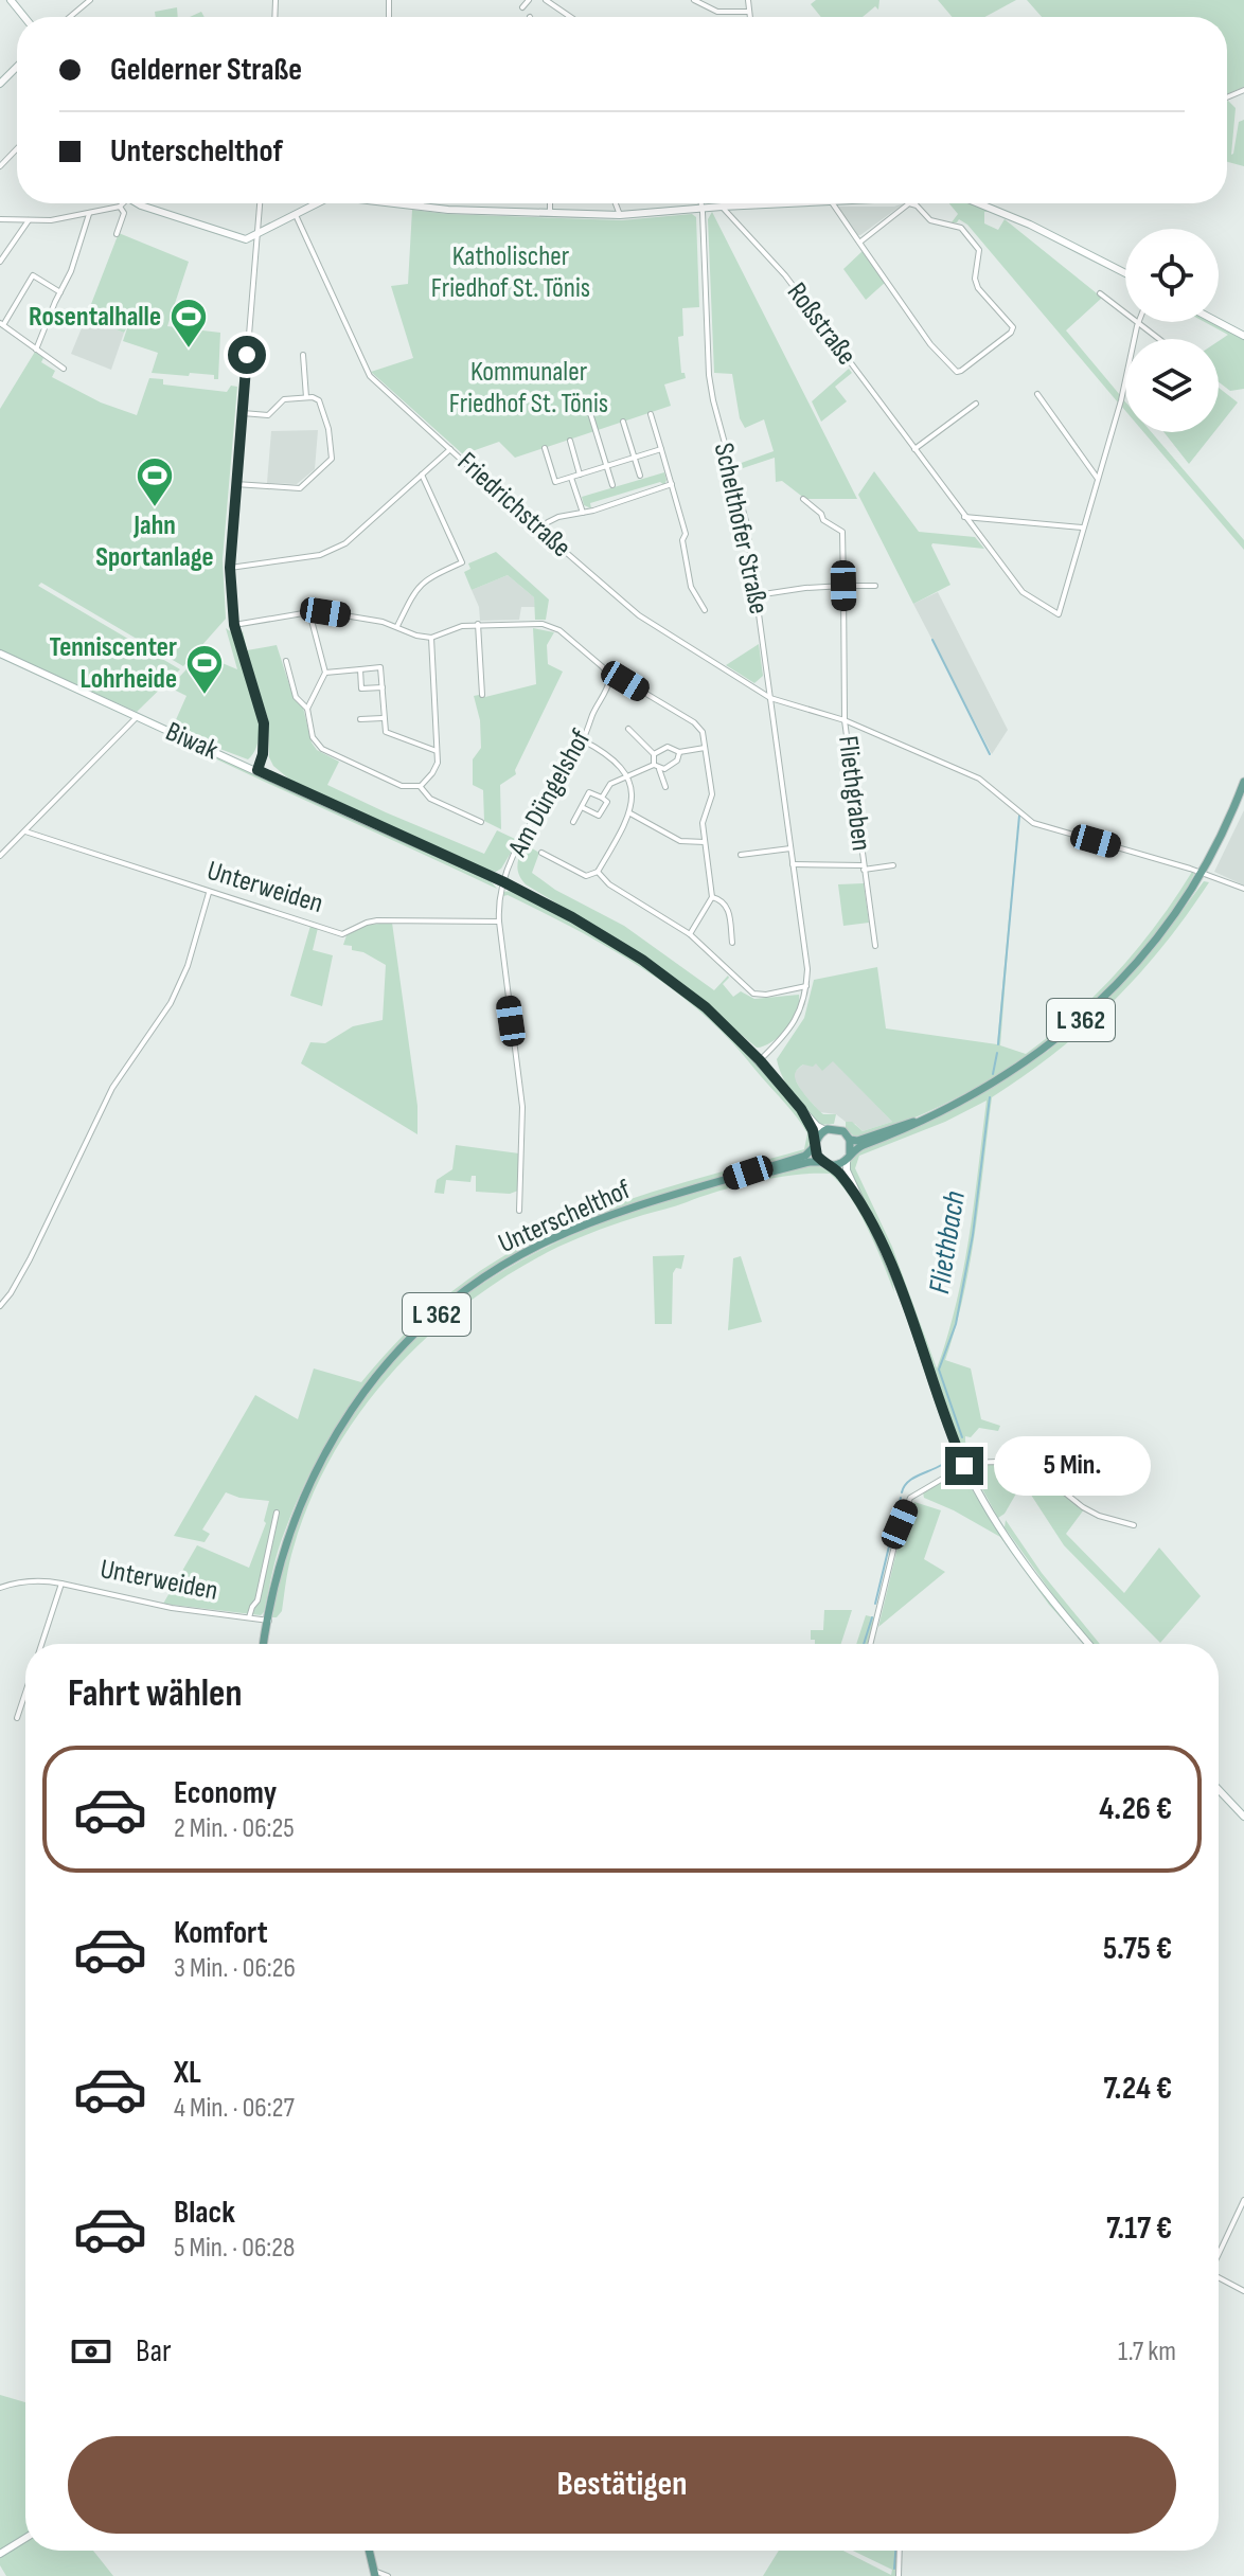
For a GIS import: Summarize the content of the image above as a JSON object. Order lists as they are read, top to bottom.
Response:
{
  "streets": {
    "main road": ["L 362", "Unterschelthof"],
    "street": [
      "Roßstraße",
      "Friedrichstraße",
      "Schelthofer Straße",
      "Biwak",
      "Am Düngelshof",
      "Fliethgraben",
      "Unterweiden"
    ]
  },
  "crossings": [
    ["Friedrichstraße", "Schelthofer Straße"],
    ["Friedrichstraße", "Fliethgraben"],
    ["Schelthofer Straße", "Biwak"],
    ["Schelthofer Straße", "Fliethgraben"],
    ["Biwak", "Am Düngelshof"],
    ["Biwak", "L 362"],
    ["Biwak", "Unterschelthof"],
    ["Fliethgraben", "L 362"],
    ["Unterweiden", "L 362"],
    ["Unterweiden", "Unterschelthof"],
    ["L 362", "Unterschelthof"]
  ],
  "water": ["Fliethbach"],
  "parks": ["Katholischer Friedhof St. Tönis", "Kommunaler Friedhof St. Tönis"],
  "places": {
    "sports": ["Rosentalhalle", "Jahn Sportanlage", "Tenniscenter Lohrheide"]
  },
  "page": {
    "banner": ["Gelderner Straße", "Unterschelthof"],
    "bubble": "5 Min.",
    "heading": "Fahrt wählen",
    "list": [
      {
        "name": "Economy",
        "note": "2 Min. · 06:25",
        "value": "4.26 €"
      },
      {
        "name": "Komfort",
        "note": "3 Min. · 06:26",
        "value": "5.75 €"
      },
      {
        "name": "XL",
        "note": "4 Min. · 06:27",
        "value": "7.24 €"
      },
      {
        "name": "Black",
        "note": "5 Min. · 06:28",
        "value": "7.17 €"
      }
    ],
    "pay": ["Bar", "1.7 km"],
    "buttons": "Bestätigen"
  }
}
